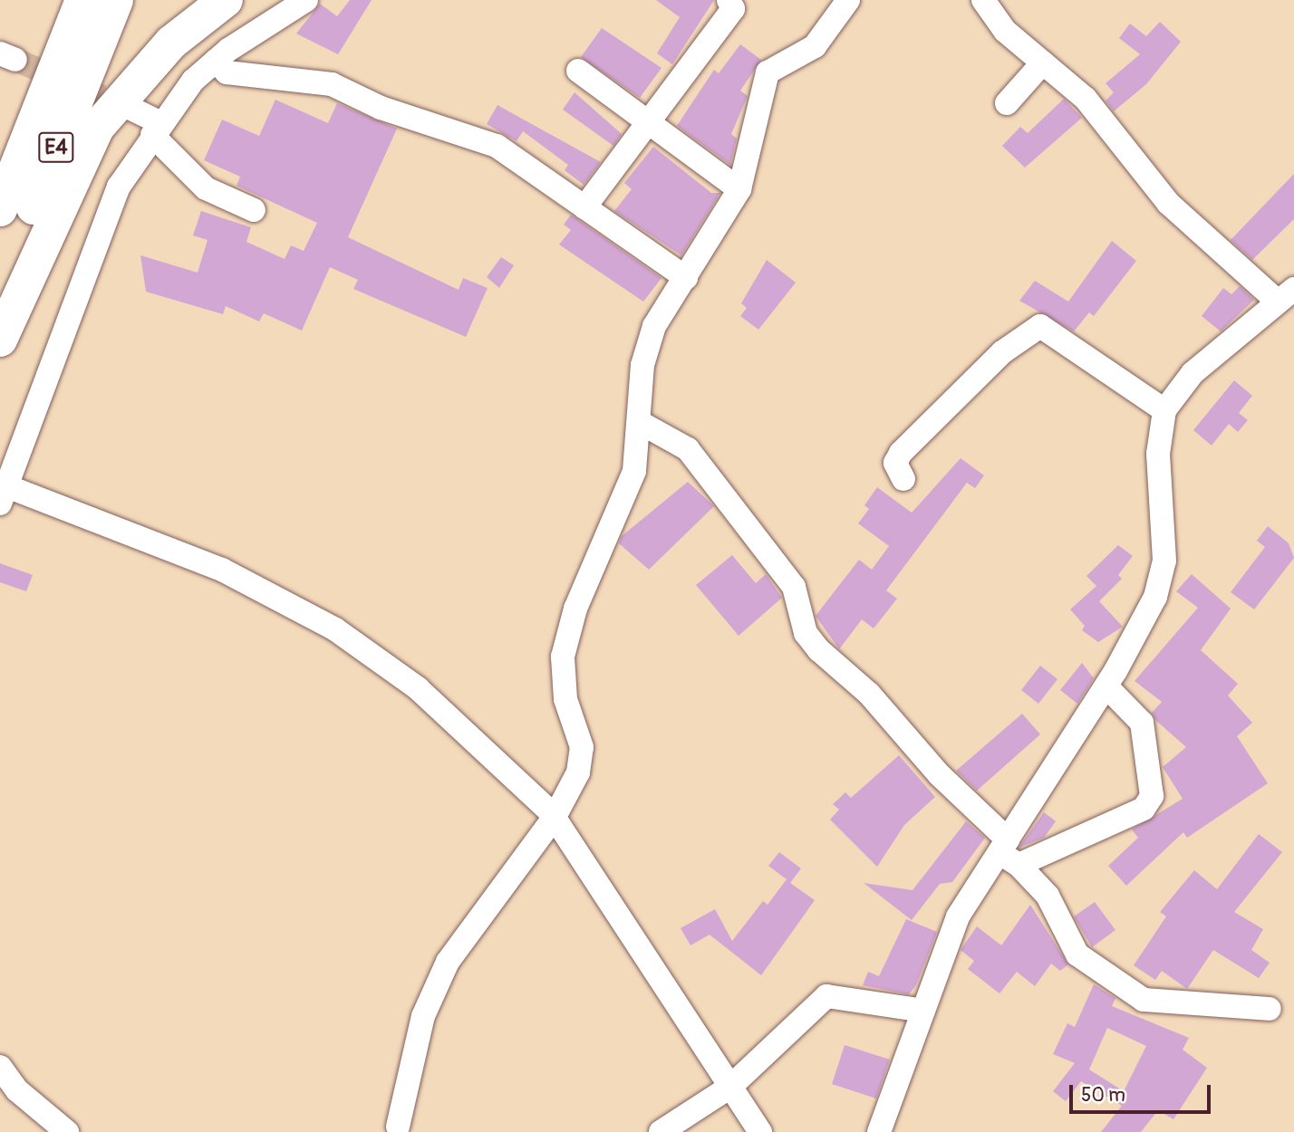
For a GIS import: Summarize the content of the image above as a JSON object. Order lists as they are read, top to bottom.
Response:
{
  "streets": {
    "highway": ["E4"]
  },
  "scale_bar": "50 m"
}
